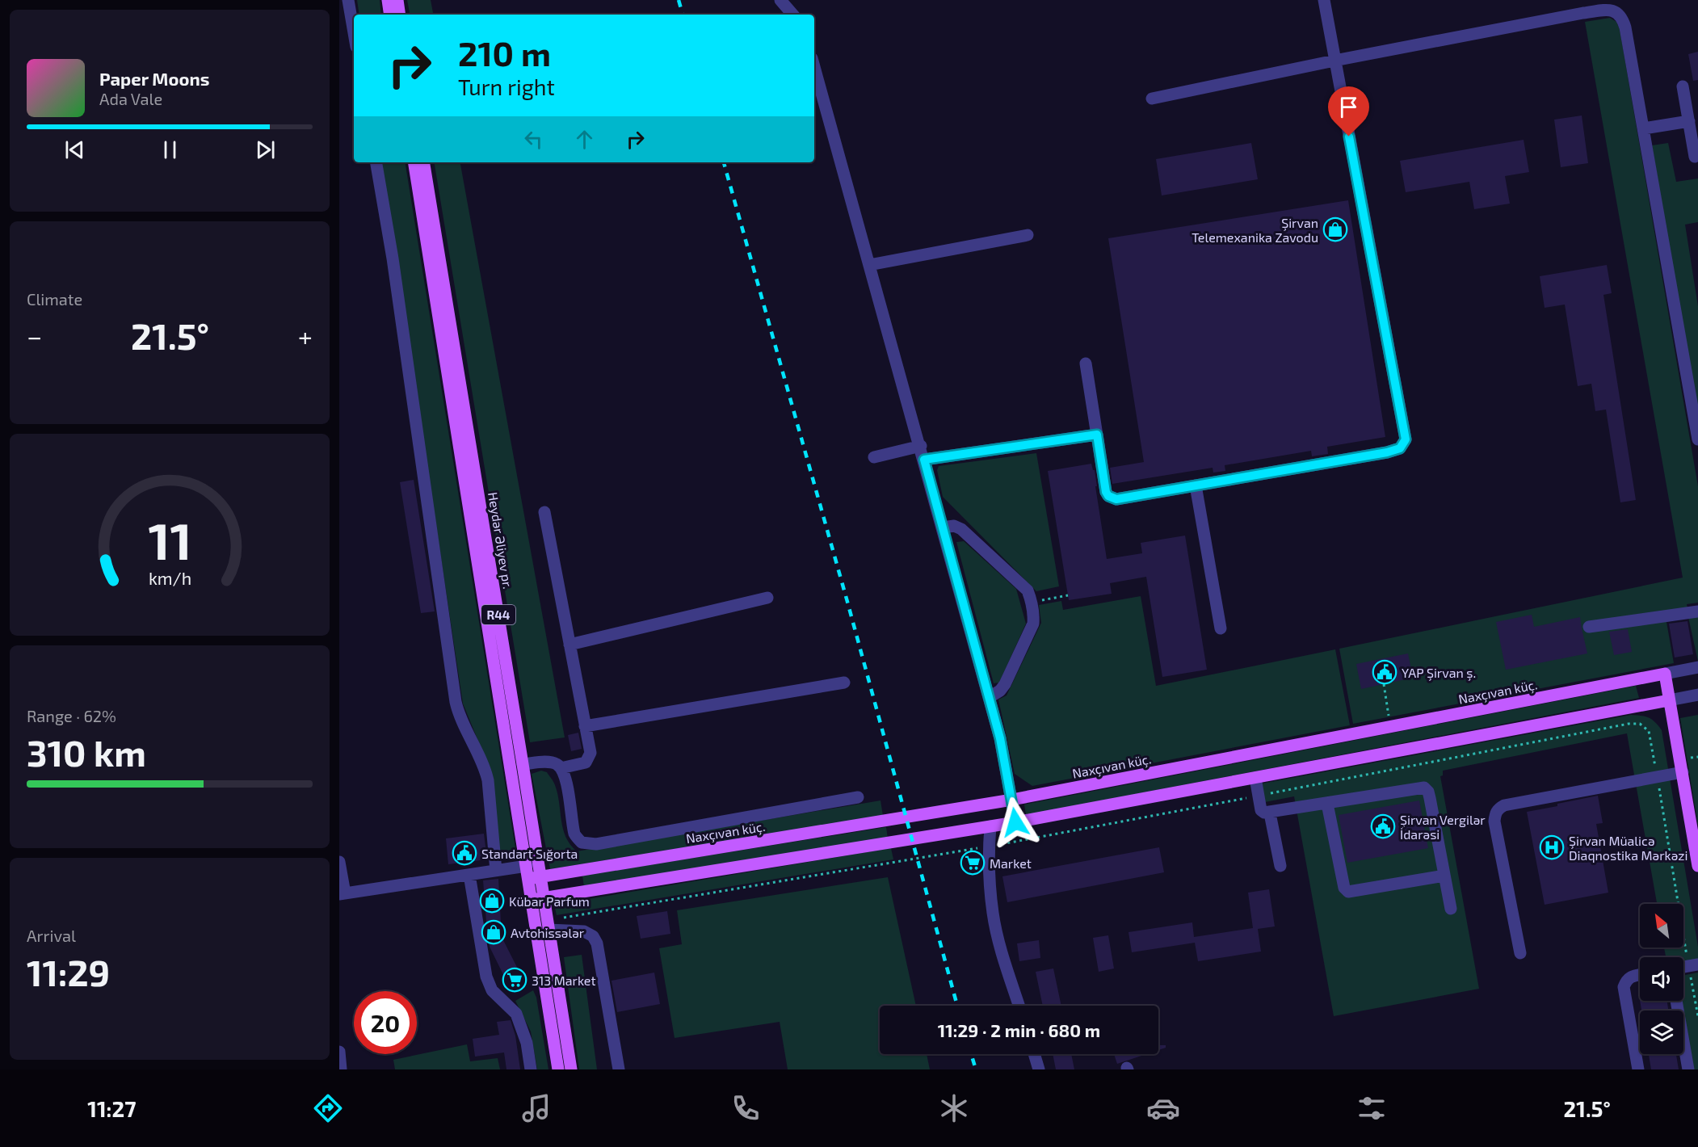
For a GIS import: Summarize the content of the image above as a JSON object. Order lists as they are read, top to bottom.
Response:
{
  "streets": {
    "main road": ["Heydər Əliyev pr.", "R44", "Naxçıvan küç."]
  },
  "crossings": [
    ["Heydər Əliyev pr.", "Naxçıvan küç."]
  ],
  "places": {
    "shop": ["Şirvan Telemexanika Zavodu", "Kübar Parfum", "Avtohissələr"],
    "public building": ["YAP Şirvan ş.", "Şirvan Vergilər İdarəsi", "Standart Sığorta"],
    "hospital": ["Şirvan Müalicə Diaqnostika Mərkəzi"],
    "supermarket": ["Market", "313 Market"]
  },
  "north": "top left",
  "page": {
    "turn": ["210 m", "Turn right"],
    "song": ["Paper Moons", "Ada Vale"],
    "tile": [
      "Climate",
      ["Range · 62%", "310 km"],
      ["Arrival", "11:29"]
    ],
    "heat": ["−", "21.5°", "+"],
    "limit": "20",
    "trip": "11:29 · 2 min · 680 m",
    "tabs": ["11:27", "21.5°"],
    "gauge": ["11", "km/h"]
  }
}
